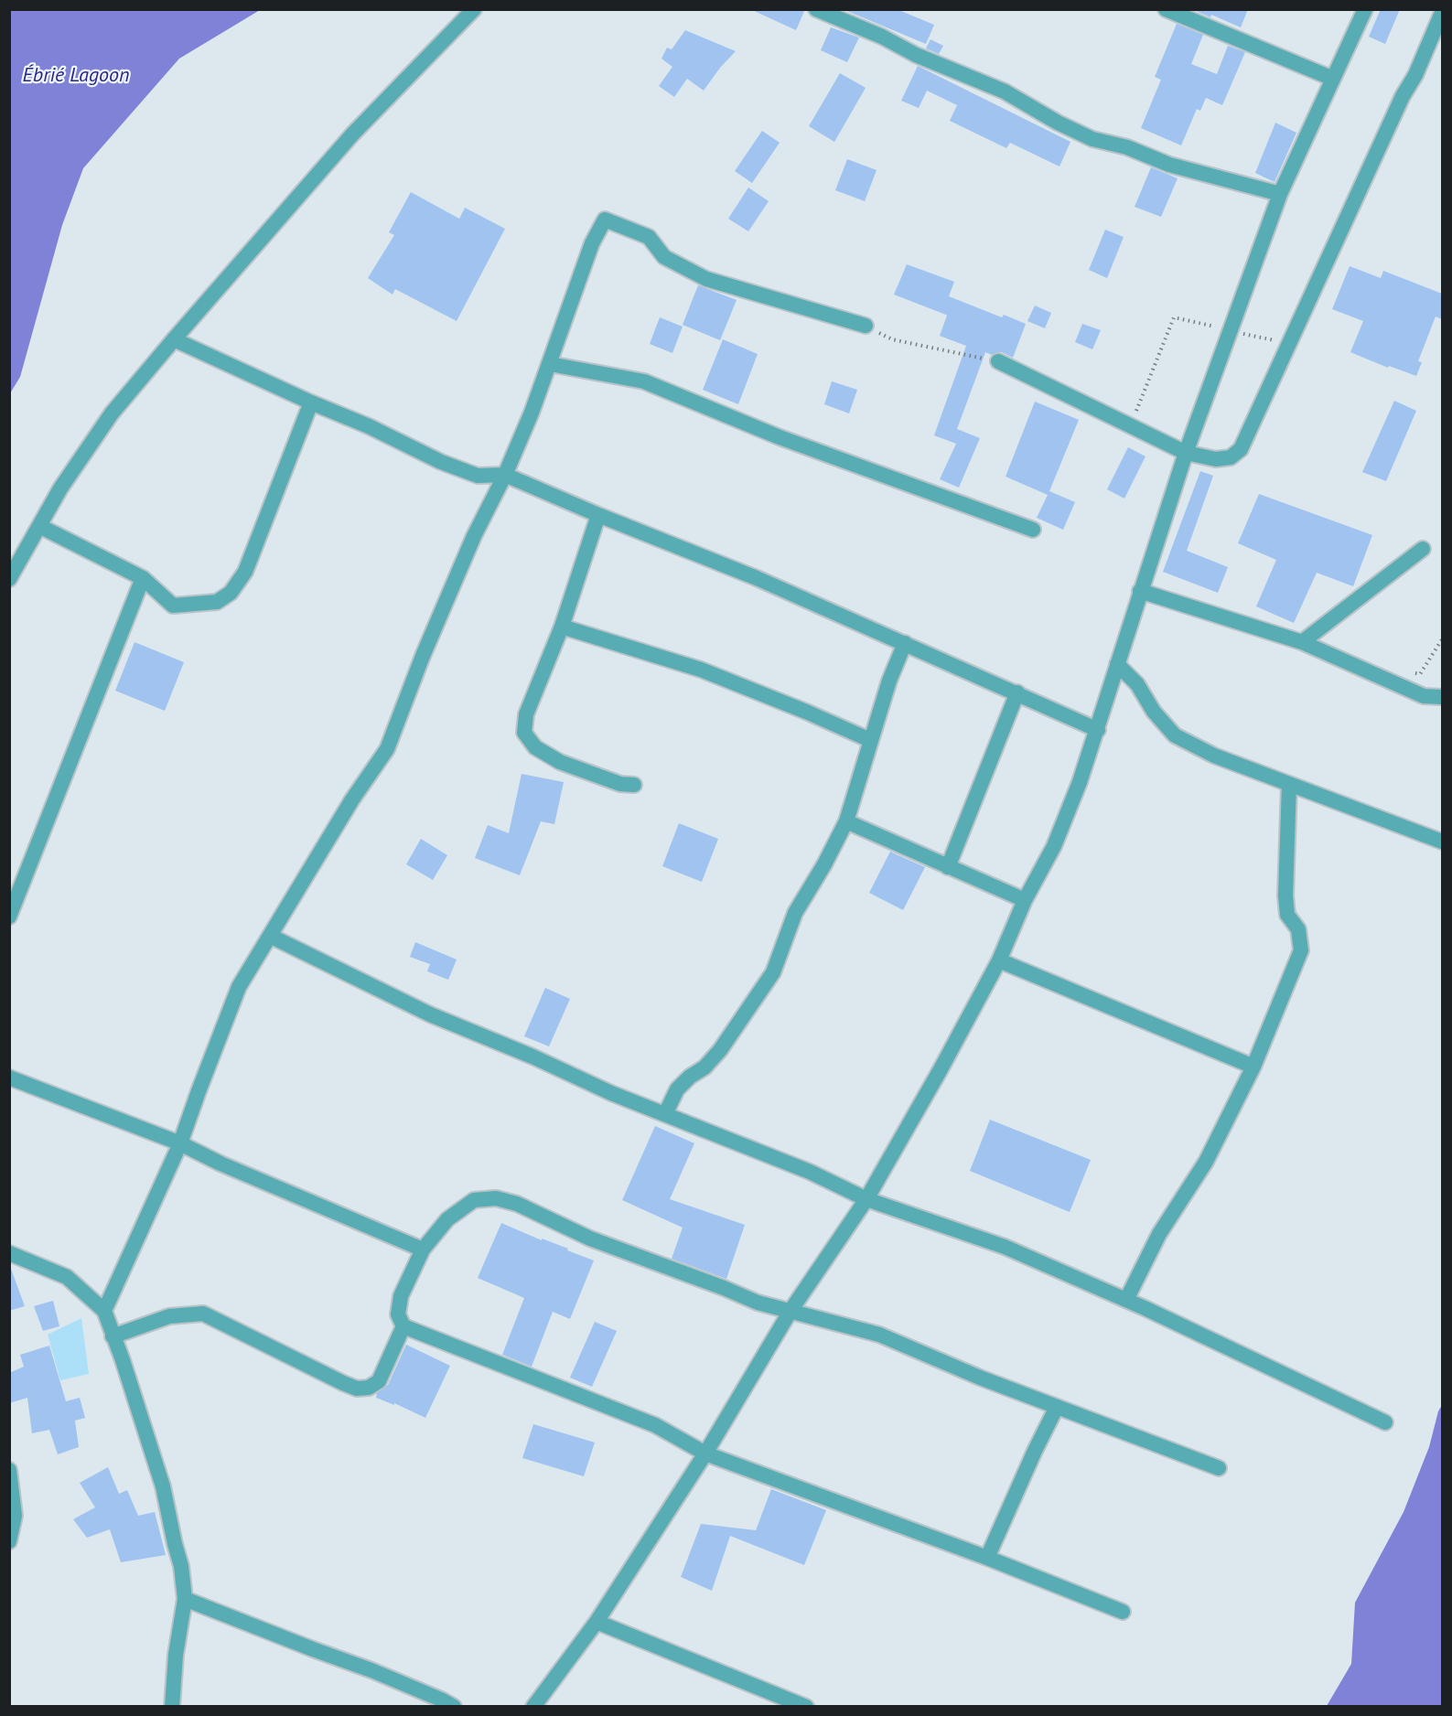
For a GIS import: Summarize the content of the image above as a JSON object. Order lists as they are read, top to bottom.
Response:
{
  "water": ["Ébrié Lagoon"]
}
